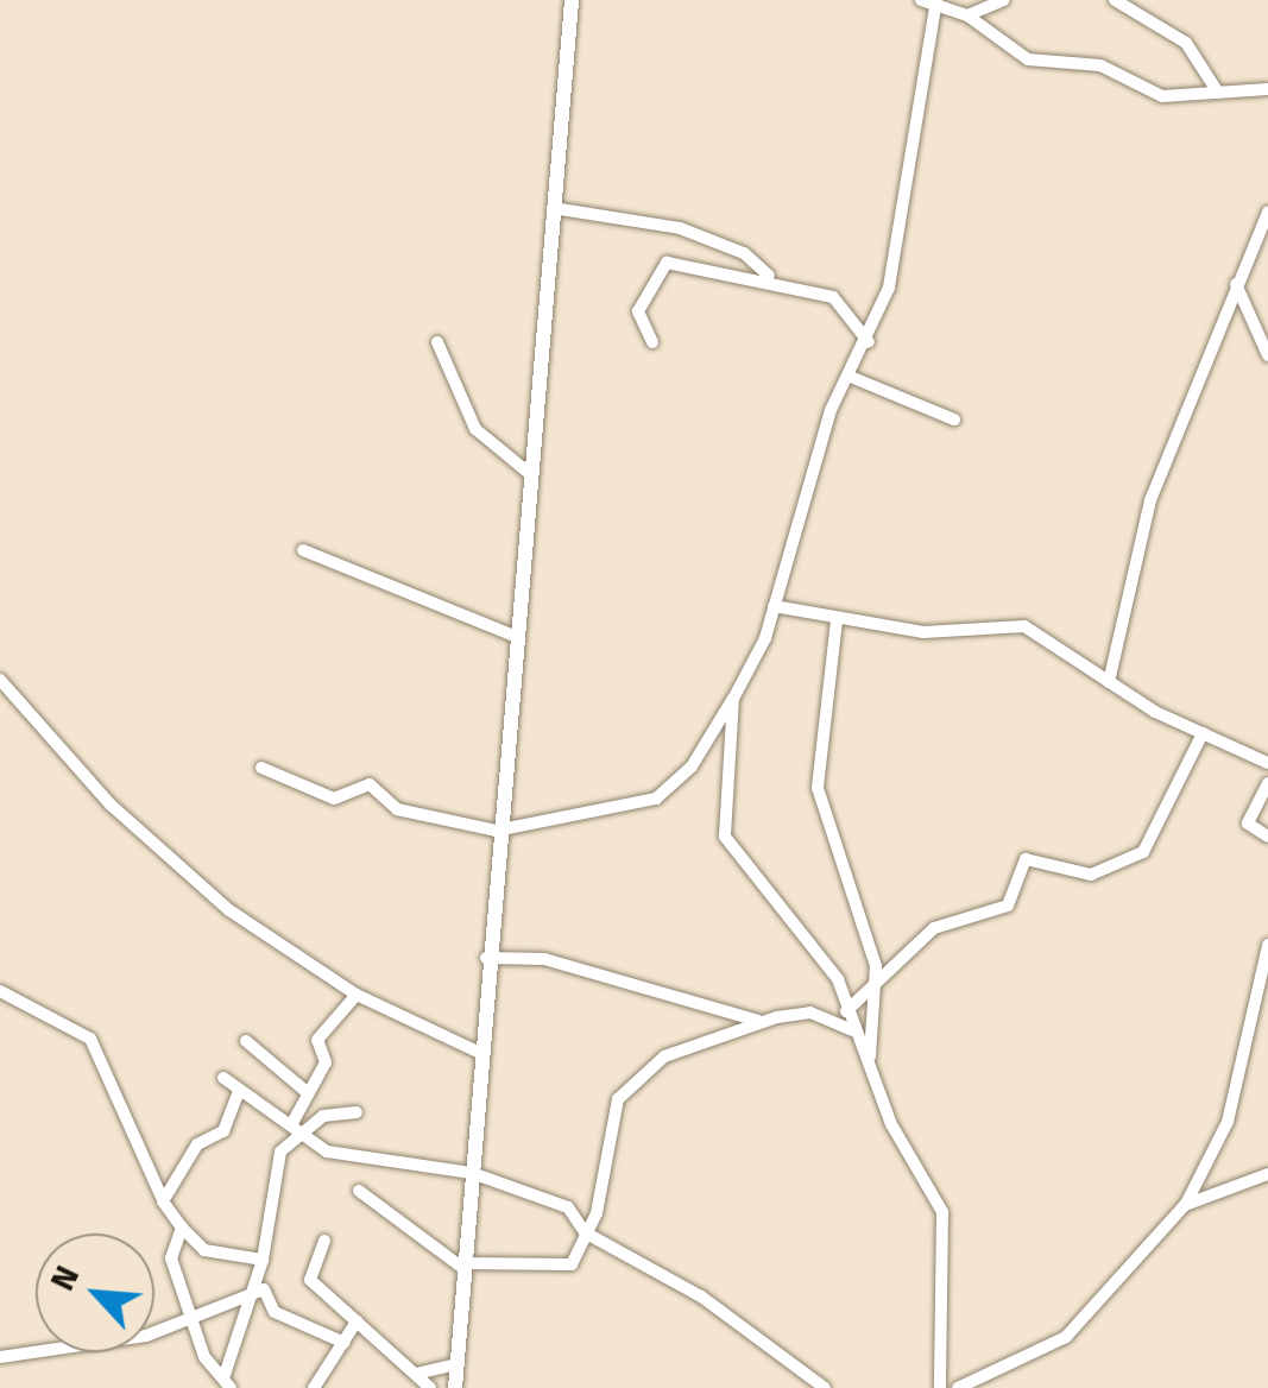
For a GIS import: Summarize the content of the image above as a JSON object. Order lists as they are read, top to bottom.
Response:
{
  "north": "top left"
}
